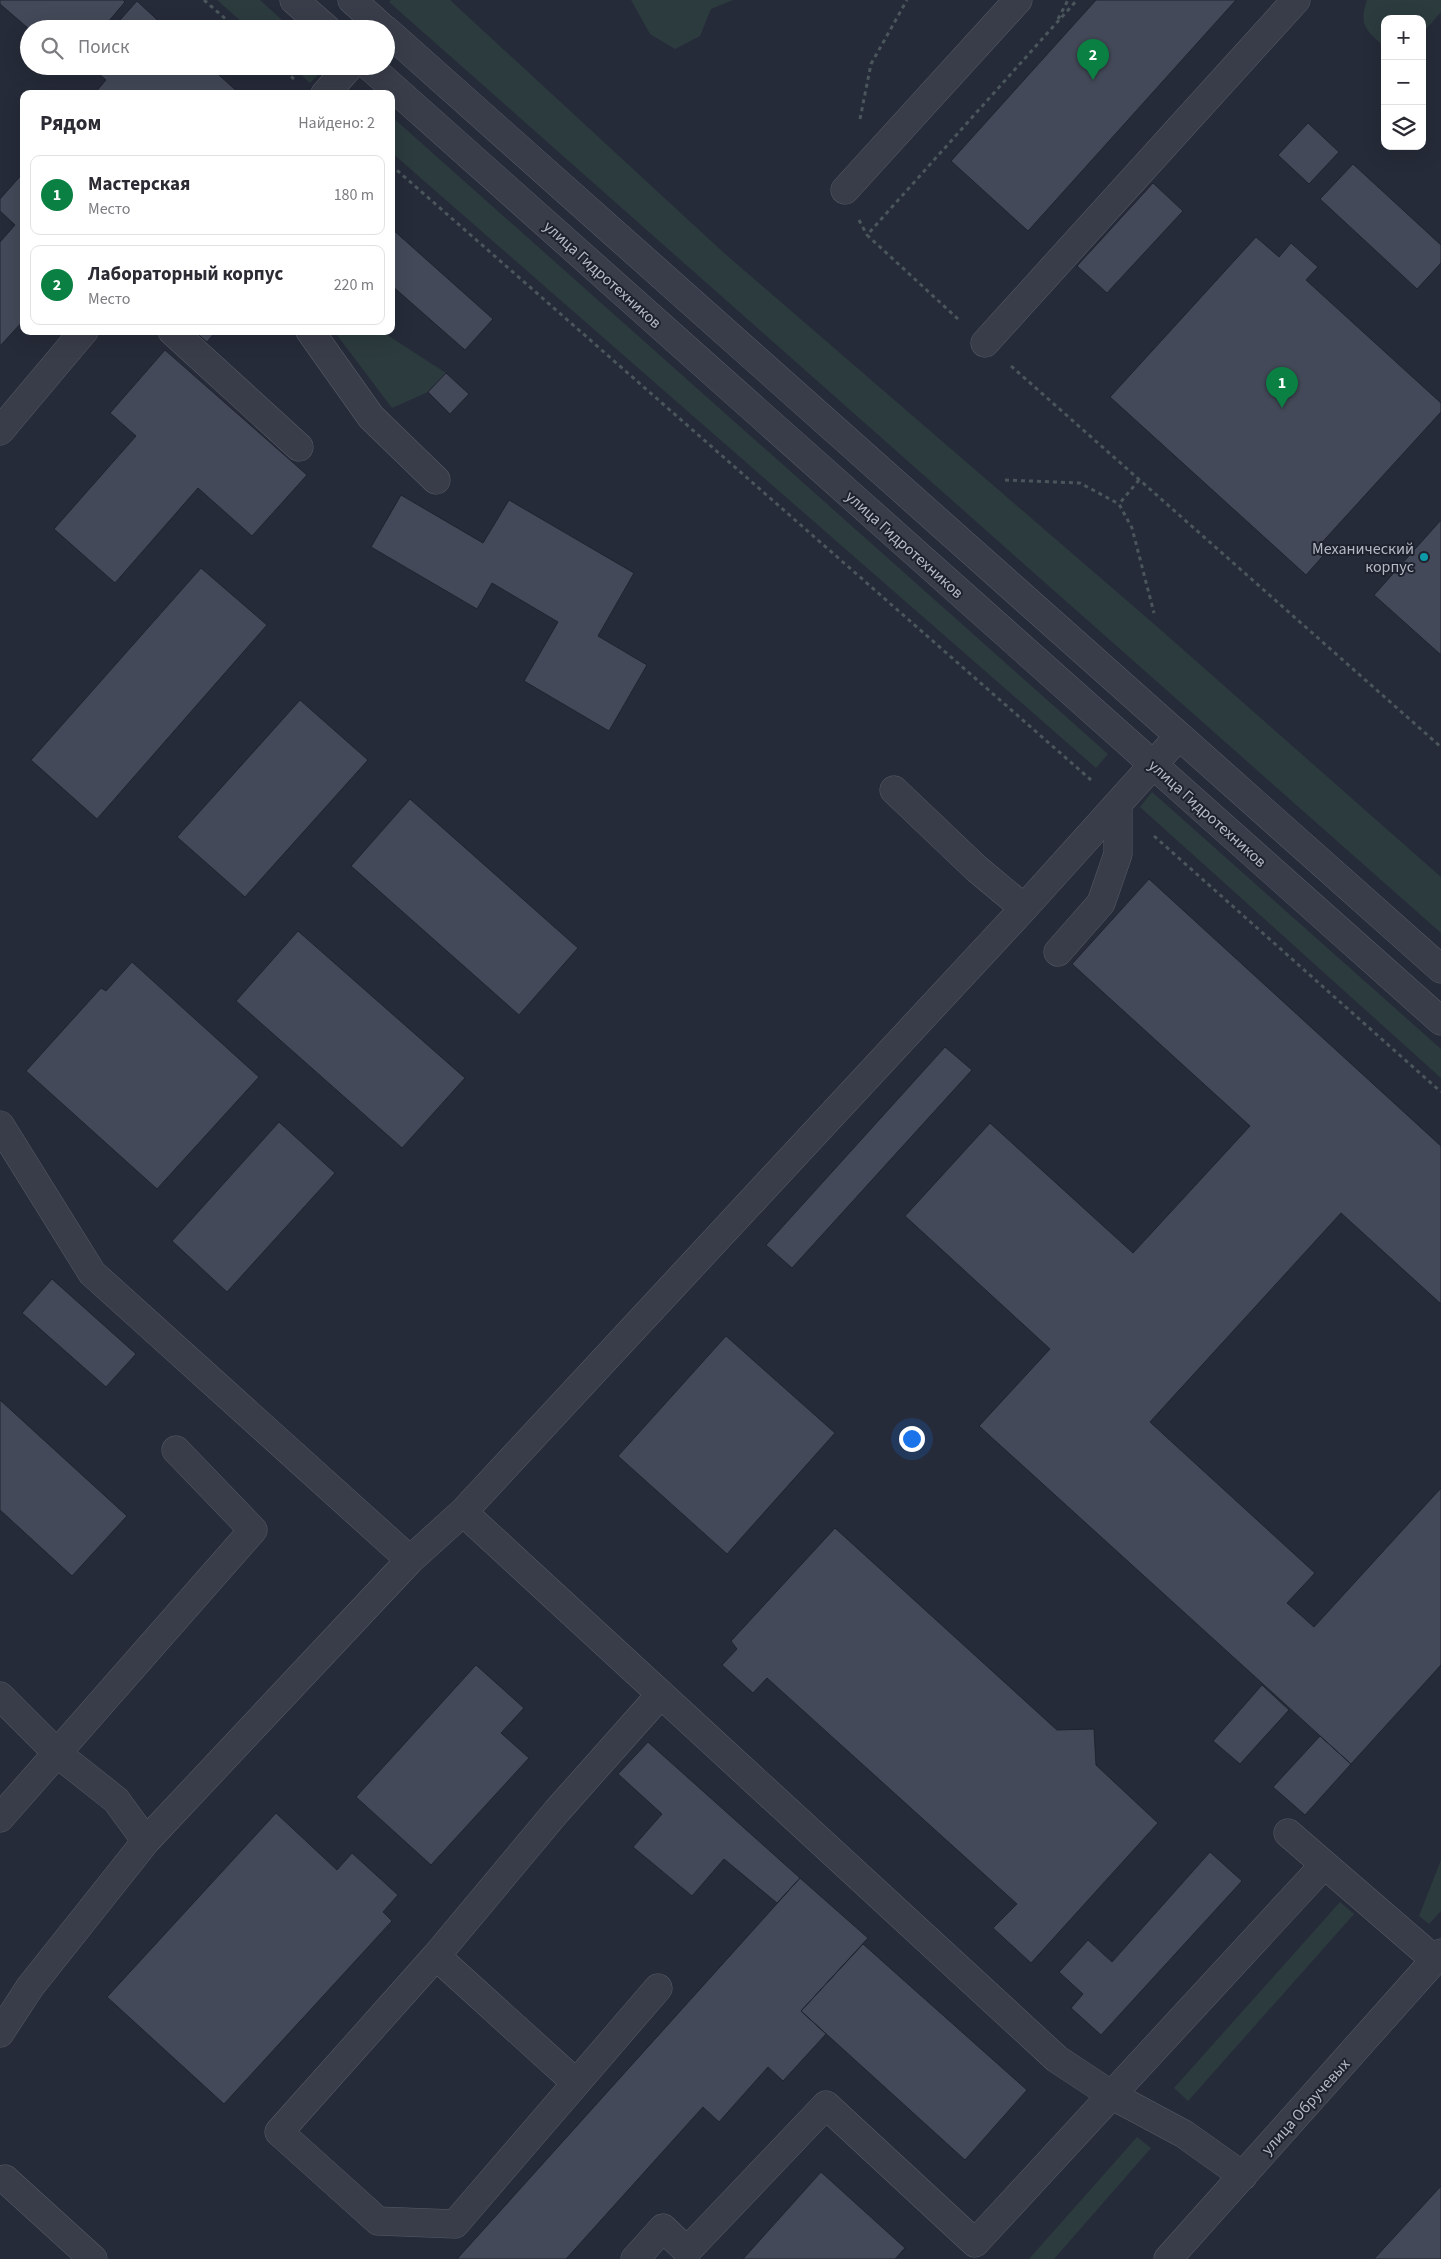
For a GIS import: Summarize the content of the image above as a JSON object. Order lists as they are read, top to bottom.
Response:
{
  "streets": {
    "street": ["улица Гидротехников", "улица Обручевых"]
  },
  "places": ["Механический корпус"],
  "page": {
    "map_buttons": ["+", "−"],
    "search": "Поиск",
    "pins": ["2", "1"],
    "heading": ["Рядом", "Найдено: 2"],
    "list": [
      {
        "mark": "1",
        "name": "Мастерская",
        "note": "Место",
        "value": "180 m"
      },
      {
        "mark": "2",
        "name": "Лабораторный корпус",
        "note": "Место",
        "value": "220 m"
      }
    ]
  }
}
